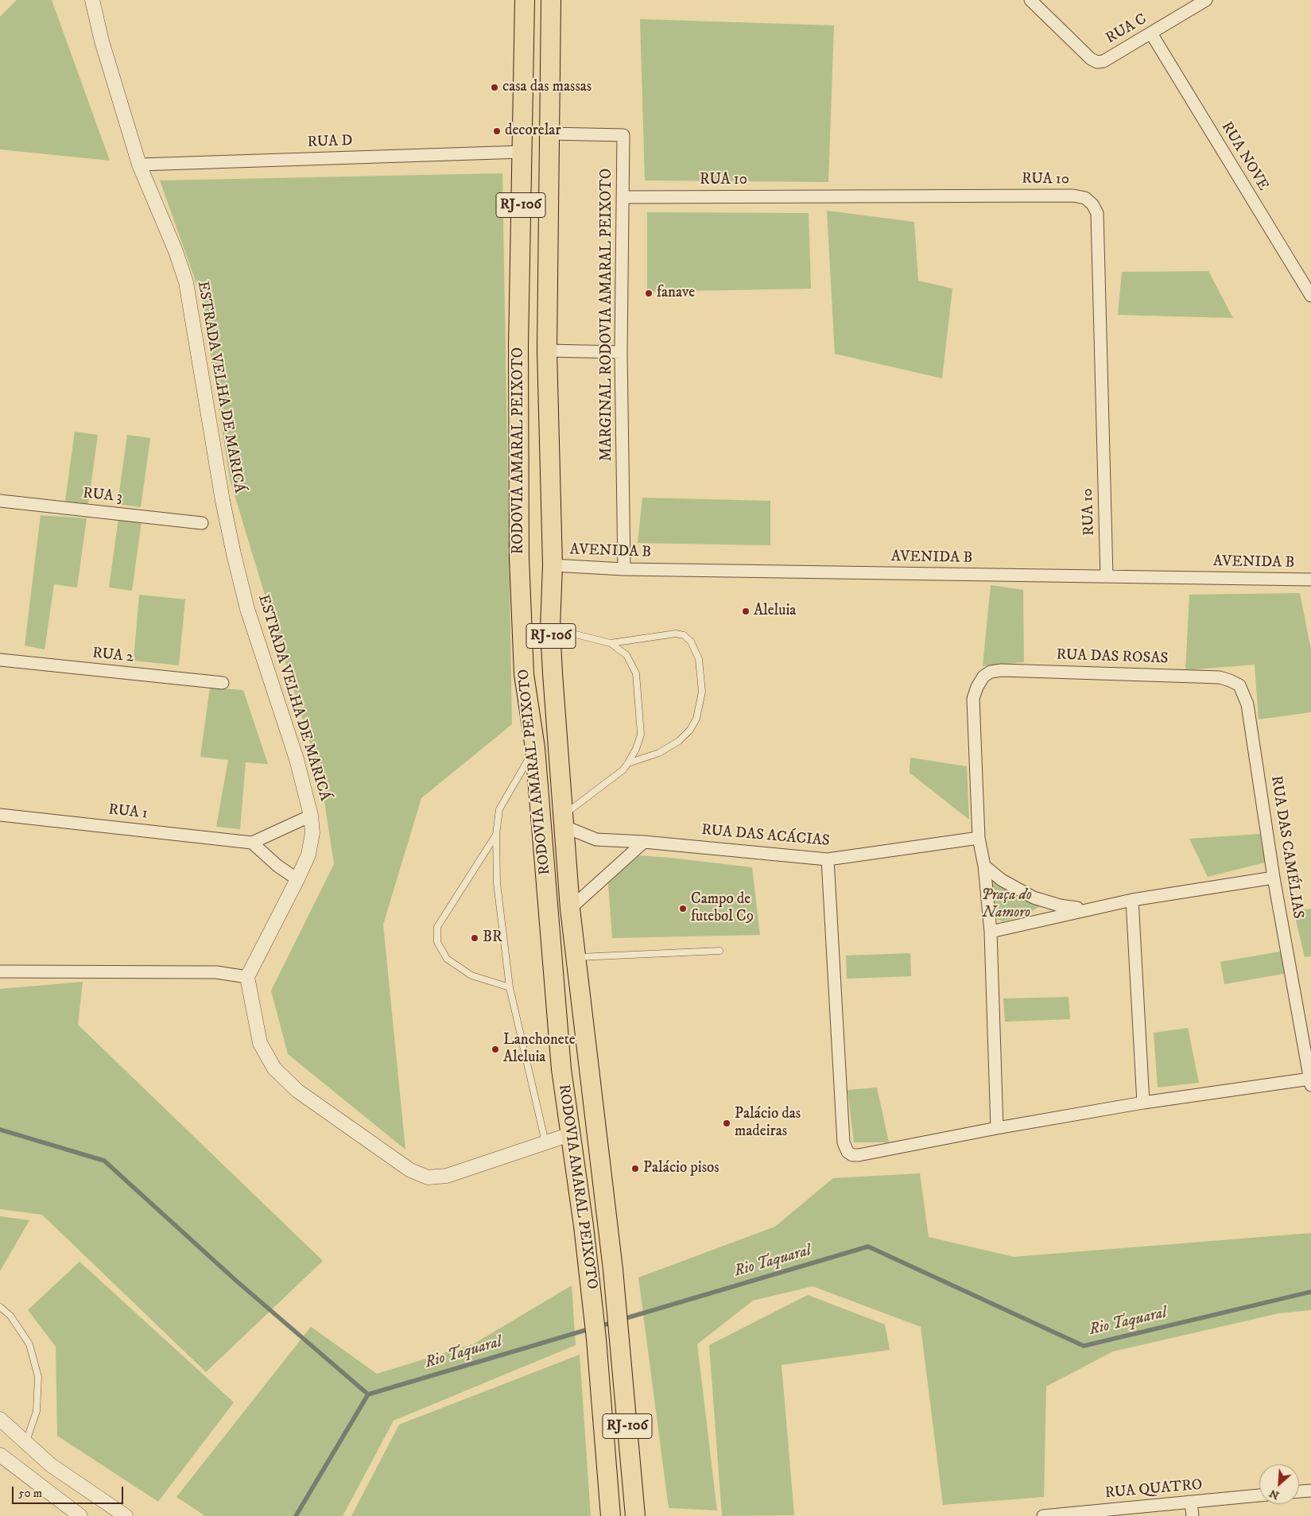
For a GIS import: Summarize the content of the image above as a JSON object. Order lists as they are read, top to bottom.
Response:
{
  "streets": {
    "highway": ["RJ-106", "RODOVIA AMARAL PEIXOTO"],
    "street": [
      "RUA C",
      "RUA D",
      "RUA NOVE",
      "RUA 10",
      "MARGINAL RODOVIA AMARAL PEIXOTO",
      "ESTRADA VELHA DE MARICÁ",
      "RUA 3",
      "AVENIDA B",
      "RUA 2",
      "RUA DAS ROSAS",
      "RUA 1",
      "RUA DAS ACÁCIAS",
      "RUA DAS CAMÉLIAS",
      "RUA QUATRO"
    ]
  },
  "crossings": [
    ["RUA C", "RUA NOVE"],
    ["RUA D", "ESTRADA VELHA DE MARICÁ"],
    ["RUA D", "RODOVIA AMARAL PEIXOTO"],
    ["RUA 10", "MARGINAL RODOVIA AMARAL PEIXOTO"],
    ["RUA 10", "AVENIDA B"],
    ["MARGINAL RODOVIA AMARAL PEIXOTO", "RODOVIA AMARAL PEIXOTO"],
    ["MARGINAL RODOVIA AMARAL PEIXOTO", "AVENIDA B"],
    ["RODOVIA AMARAL PEIXOTO", "AVENIDA B"],
    ["RODOVIA AMARAL PEIXOTO", "RUA DAS ACÁCIAS"],
    ["RUA DAS ROSAS", "RUA DAS ACÁCIAS"],
    ["RUA DAS ROSAS", "RUA DAS CAMÉLIAS"]
  ],
  "water": ["Rio Taquaral"],
  "parks": ["Praça do Namoro"],
  "places": [
    "casa das massas",
    "decorelar",
    "fanave",
    "Aleluia",
    "Campo de futebol C9",
    "BR",
    "Lanchonete Aleluia",
    "Palácio das madeiras",
    "Palácio pisos"
  ],
  "scale_bar": "50 m",
  "north": "bottom left"
}
